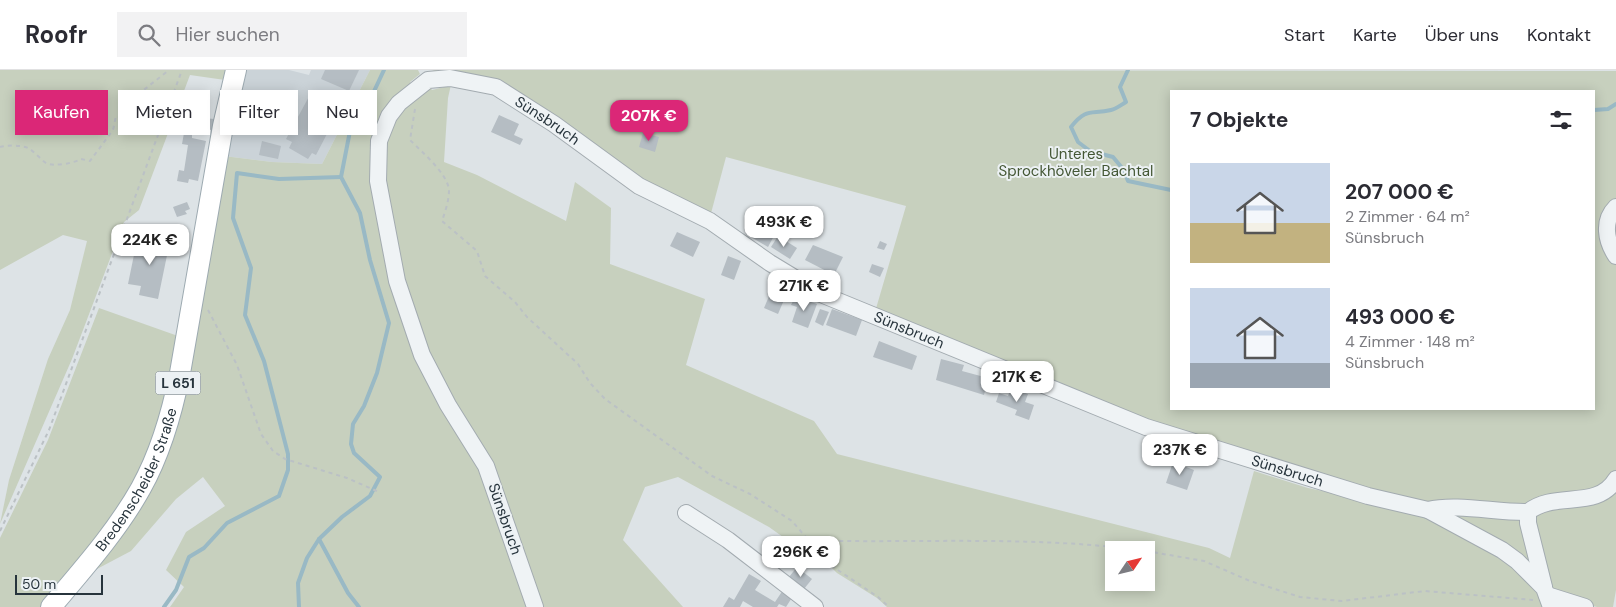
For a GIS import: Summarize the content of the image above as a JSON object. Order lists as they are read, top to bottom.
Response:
{
  "streets": {
    "main road": ["L 651", "Bredenscheider Straße"],
    "street": ["Sünsbruch"]
  },
  "parks": ["Unteres Sprockhöveler Bachtal"],
  "scale_bar": "50 m",
  "north": "top right",
  "page": {
    "header": "Roofr",
    "search": "Hier suchen",
    "nav": [
      "Start",
      "Karte",
      "Über uns",
      "Kontakt"
    ],
    "chip": [
      "Kaufen",
      "Mieten",
      "Filter",
      "Neu"
    ],
    "heading": "7 Objekte",
    "price": [
      "207K €",
      "493K €",
      "224K €",
      "271K €",
      "217K €",
      "237K €",
      "296K €"
    ],
    "list": [
      {
        "name": "207 000 €",
        "note": "2 Zimmer · 64 m² · Sünsbruch"
      },
      {
        "name": "493 000 €",
        "note": "4 Zimmer · 148 m² · Sünsbruch"
      }
    ],
    "scale": "50 m"
  }
}
